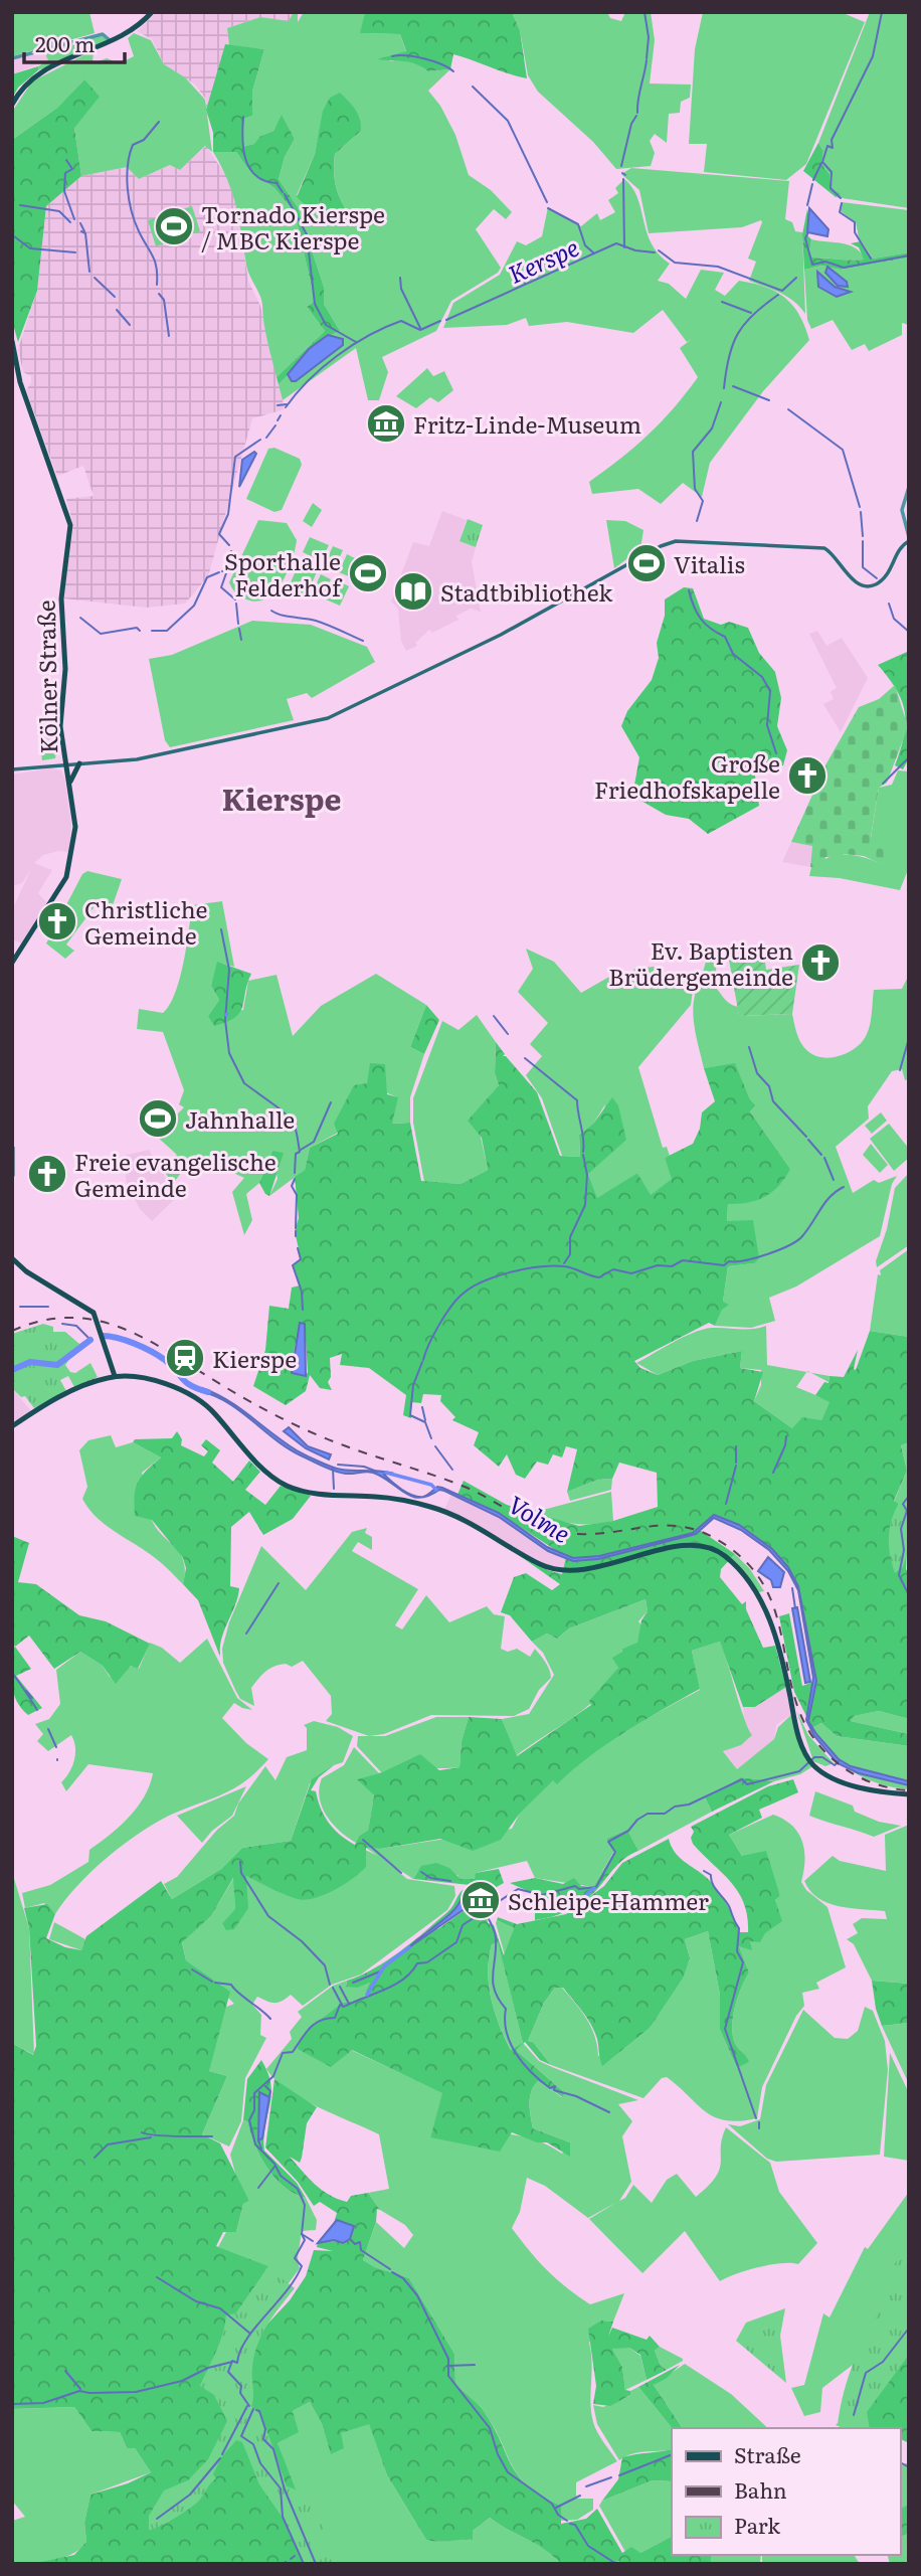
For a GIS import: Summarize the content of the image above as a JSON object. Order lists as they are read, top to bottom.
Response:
{
  "streets": {
    "main road": ["Kölner Straße"]
  },
  "districts": ["Kierspe"],
  "water": ["Kerspe", "Volme"],
  "places": {
    "sports": [
      "Tornado Kierspe / MBC Kierspe",
      "Vitalis",
      "Sporthalle Felderhof",
      "Jahnhalle"
    ],
    "museum": ["Fritz-Linde-Museum", "Schleipe-Hammer"],
    "library": ["Stadtbibliothek"],
    "church": [
      "Große Friedhofskapelle",
      "Christliche Gemeinde",
      "Ev. Baptisten Brüdergemeinde",
      "Freie evangelische Gemeinde"
    ],
    "station": ["Kierspe"]
  },
  "legend": ["Straße", "Bahn", "Park"],
  "scale_bar": "200 m"
}
